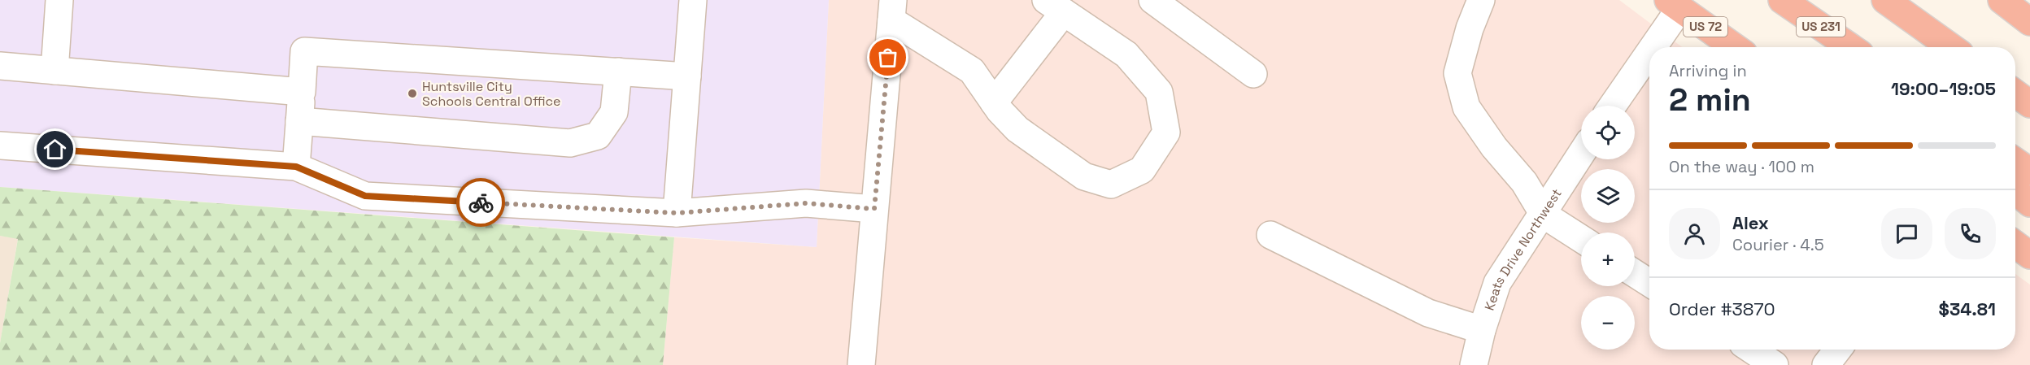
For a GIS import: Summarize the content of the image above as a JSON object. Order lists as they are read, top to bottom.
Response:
{
  "streets": {
    "highway": ["US 72", "US 231"],
    "street": ["Keats Drive Northwest"]
  },
  "places": ["Huntsville City Schools Central Office"],
  "page": {
    "heading": ["2 min", "Arriving in", "19:00–19:05"],
    "panel": [
      "Alex",
      "Courier · 4.5",
      "Order #3870",
      "$34.81"
    ],
    "map_buttons": ["+", "−"],
    "bar": "On the way · 100 m"
  }
}
